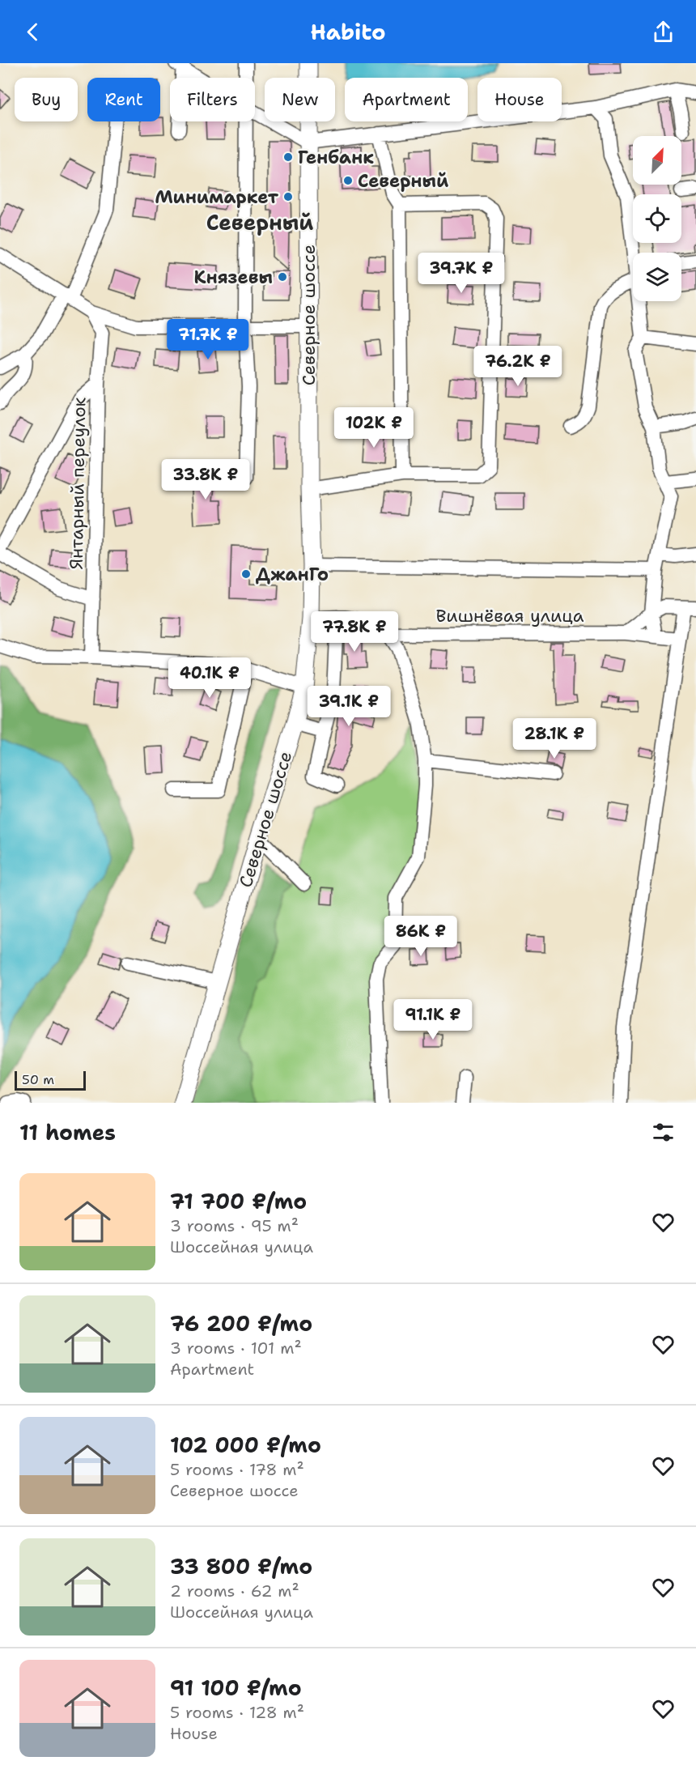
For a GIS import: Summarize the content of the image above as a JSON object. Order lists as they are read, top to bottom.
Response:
{
  "streets": {
    "main road": ["Северное шоссе"],
    "street": ["Янтарный переулок", "Вишнёвая улица"]
  },
  "districts": ["Северный"],
  "places": [
    "Генбанк",
    "Северный",
    "Минимаркет",
    "Князевы",
    "ДжанГо"
  ],
  "scale_bar": "50 m",
  "north": "top right",
  "page": {
    "header": "Habito",
    "chip": [
      "Buy",
      "Rent",
      "Filters",
      "New",
      "Apartment",
      "House"
    ],
    "price": [
      "39.7K ₽",
      "71.7K ₽",
      "76.2K ₽",
      "102K ₽",
      "33.8K ₽",
      "77.8K ₽",
      "40.1K ₽",
      "39.1K ₽",
      "28.1K ₽",
      "86K ₽",
      "91.1K ₽"
    ],
    "scale": "50 m",
    "heading": "11 homes",
    "list": [
      {
        "name": "71 700 ₽/mo",
        "note": "3 rooms · 95 m² · Шоссейная улица"
      },
      {
        "name": "76 200 ₽/mo",
        "note": "3 rooms · 101 m² · Apartment"
      },
      {
        "name": "102 000 ₽/mo",
        "note": "5 rooms · 178 m² · Северное шоссе"
      },
      {
        "name": "33 800 ₽/mo",
        "note": "2 rooms · 62 m² · Шоссейная улица"
      },
      {
        "name": "91 100 ₽/mo",
        "note": "5 rooms · 128 m² · House"
      }
    ]
  }
}
